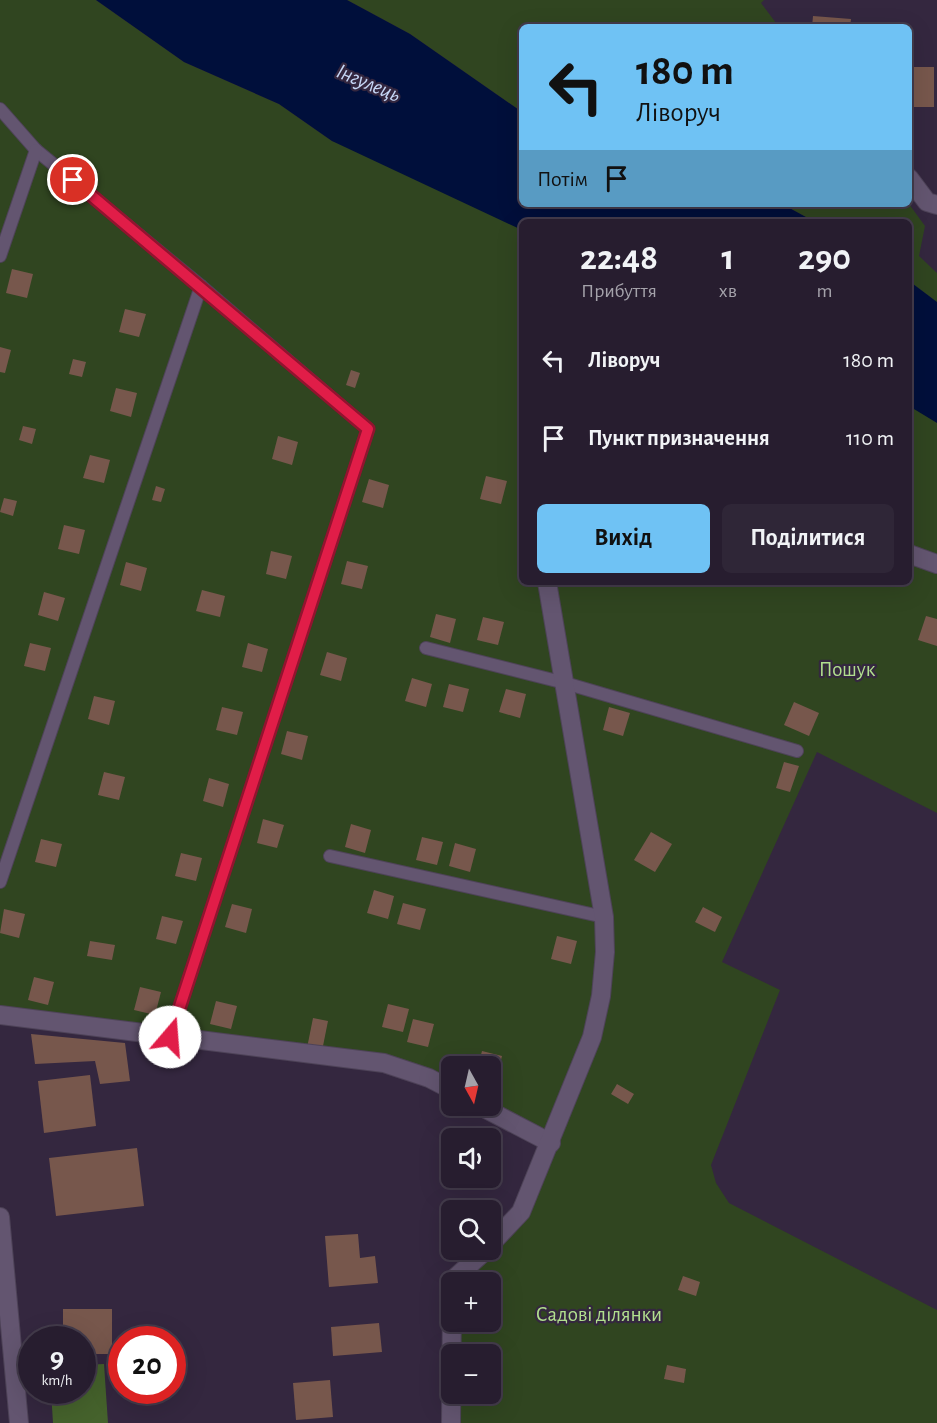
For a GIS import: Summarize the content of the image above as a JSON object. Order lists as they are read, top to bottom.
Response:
{
  "water": ["Інгулець"],
  "parks": ["Пошук", "Садові ділянки"],
  "north": "bottom",
  "page": {
    "turn": ["180 m", "Ліворуч"],
    "then": "Потім",
    "eta": [
      "22:48",
      "Прибуття",
      "1",
      "хв",
      "290",
      "m"
    ],
    "list": [
      {
        "name": "Ліворуч",
        "value": "180 m"
      },
      {
        "name": "Пункт призначення",
        "value": "110 m"
      }
    ],
    "buttons": ["Вихід", "Поділитися"],
    "map_buttons": ["+", "−"],
    "speed": "9 km/h",
    "limit": "20"
  }
}
